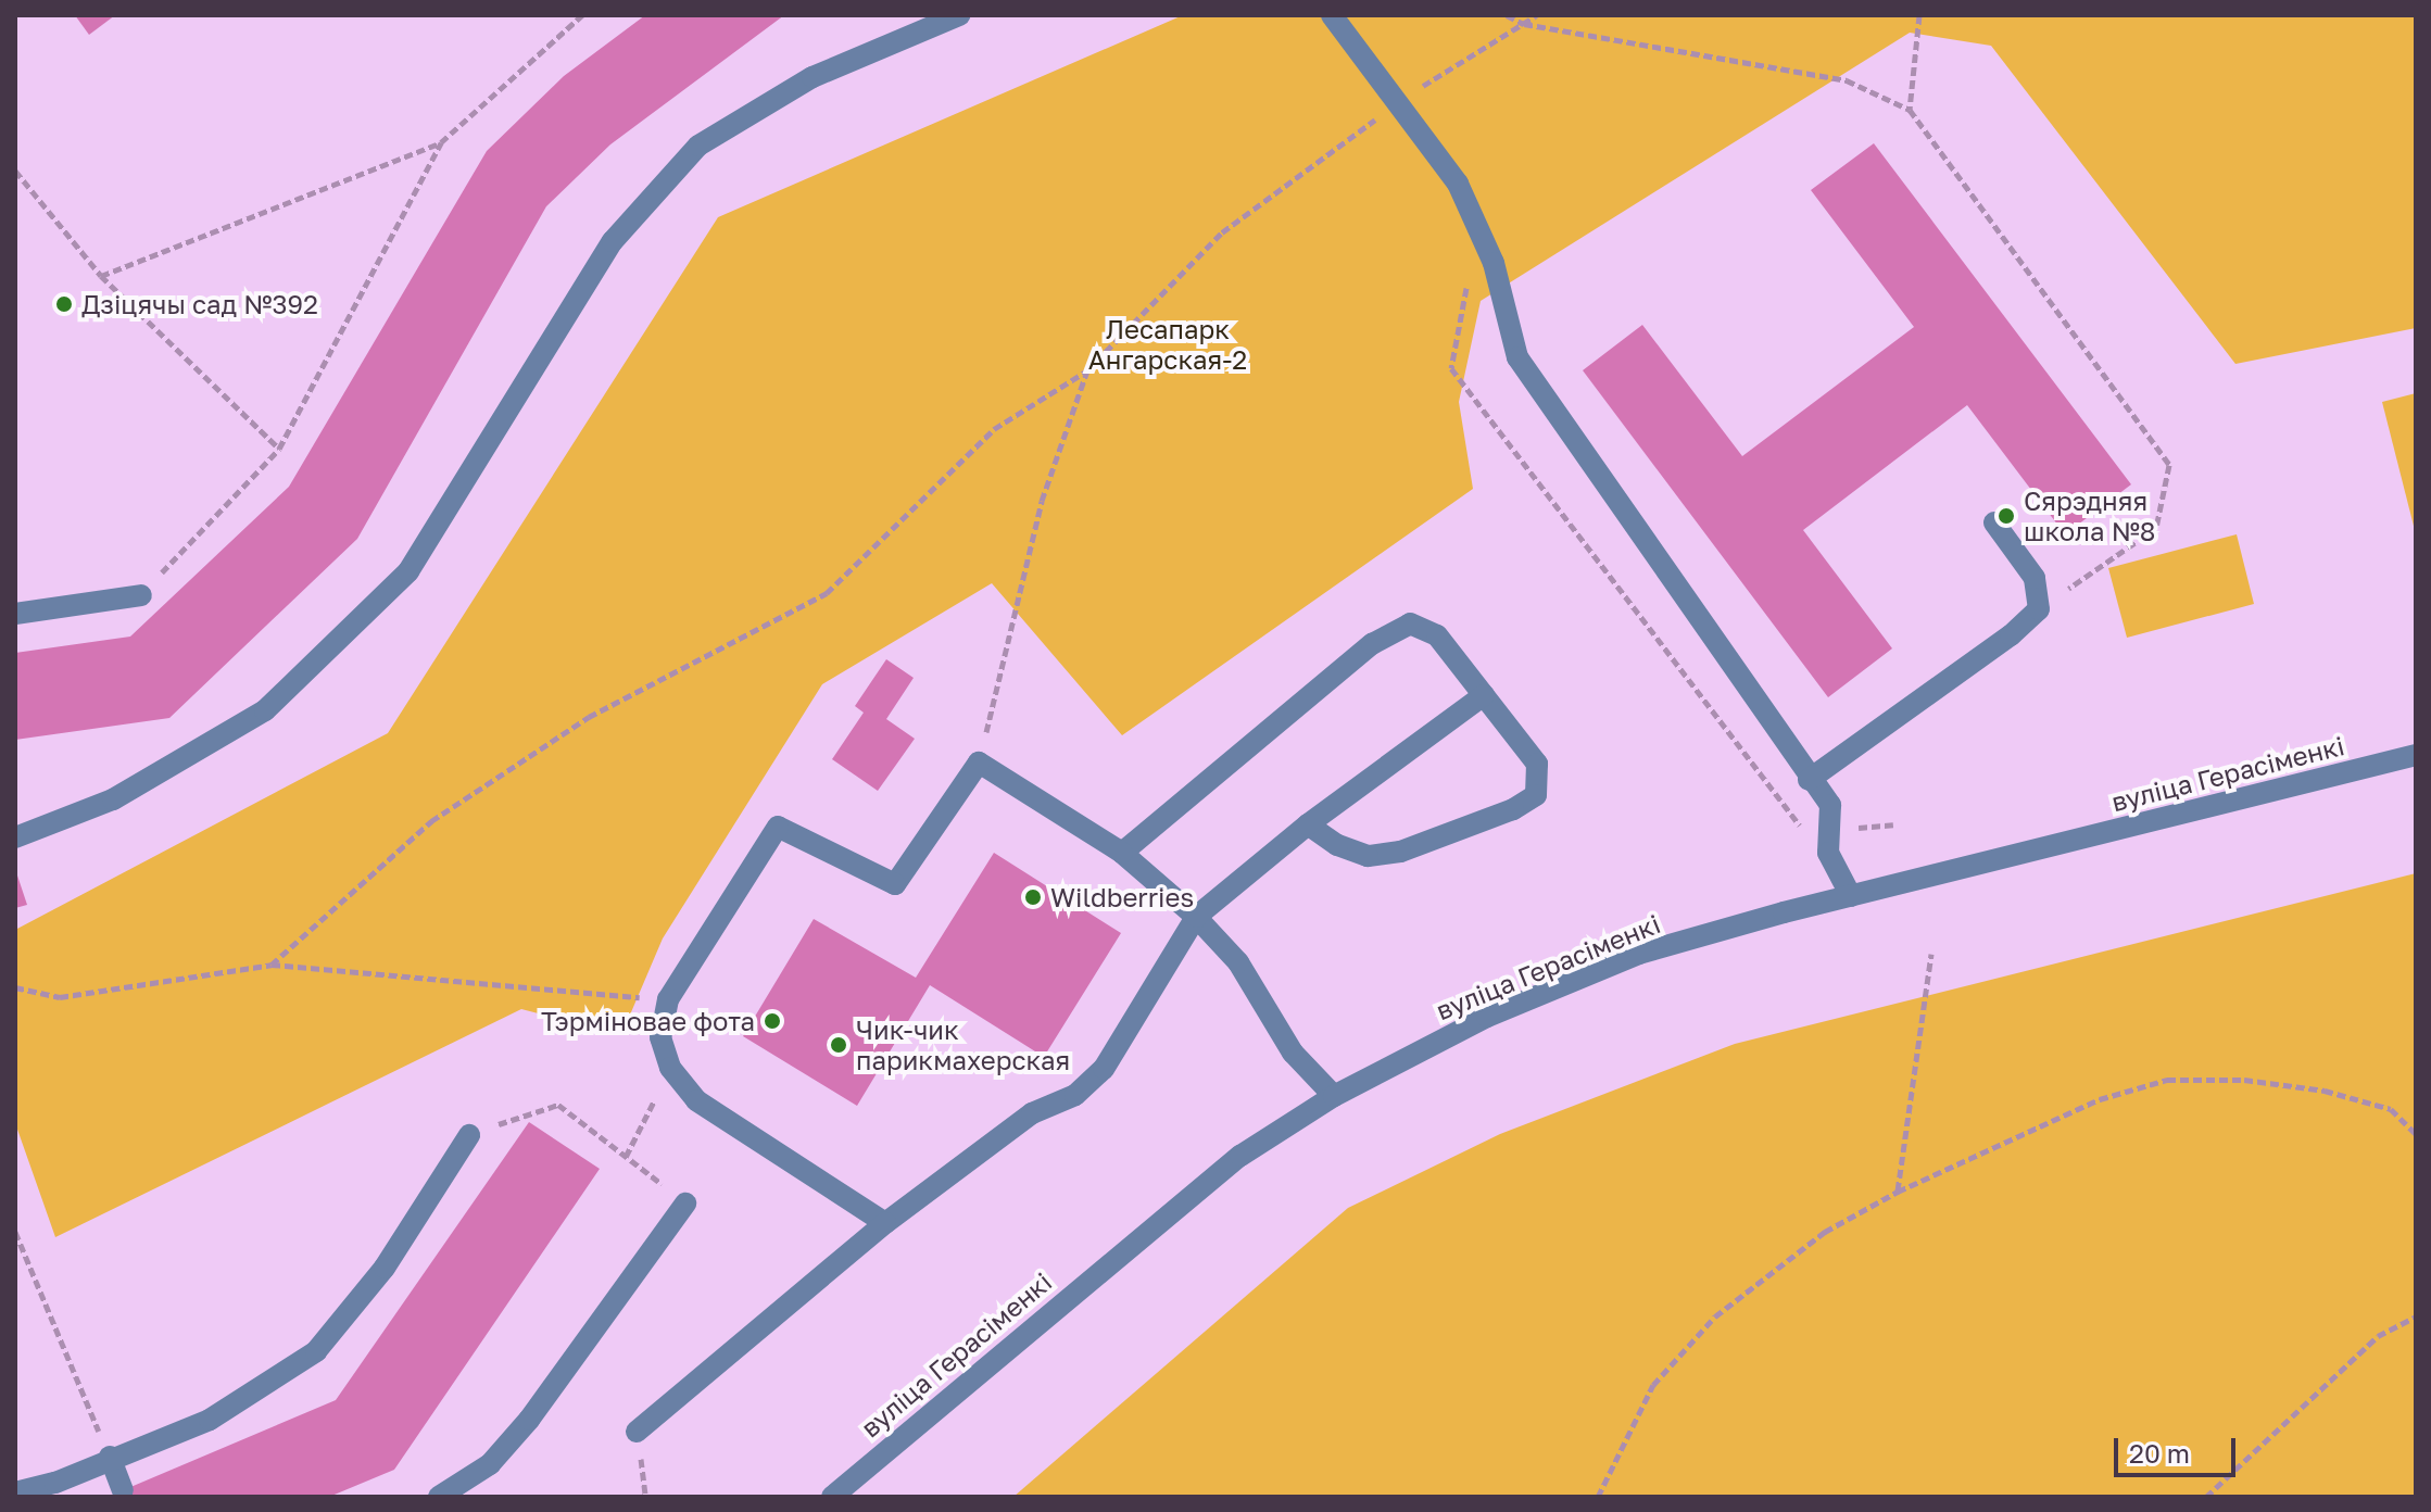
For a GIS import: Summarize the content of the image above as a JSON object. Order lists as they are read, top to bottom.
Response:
{
  "streets": {
    "street": ["вуліца Герасіменкі"]
  },
  "parks": ["Лесапарк Ангарская-2"],
  "places": [
    "Дзіцячы сад №392",
    "Сярэдняя школа №8",
    "Wildberries",
    "Тэрміновае фота",
    "Чик-чик парикмахерская"
  ],
  "scale_bar": "20 m"
}
